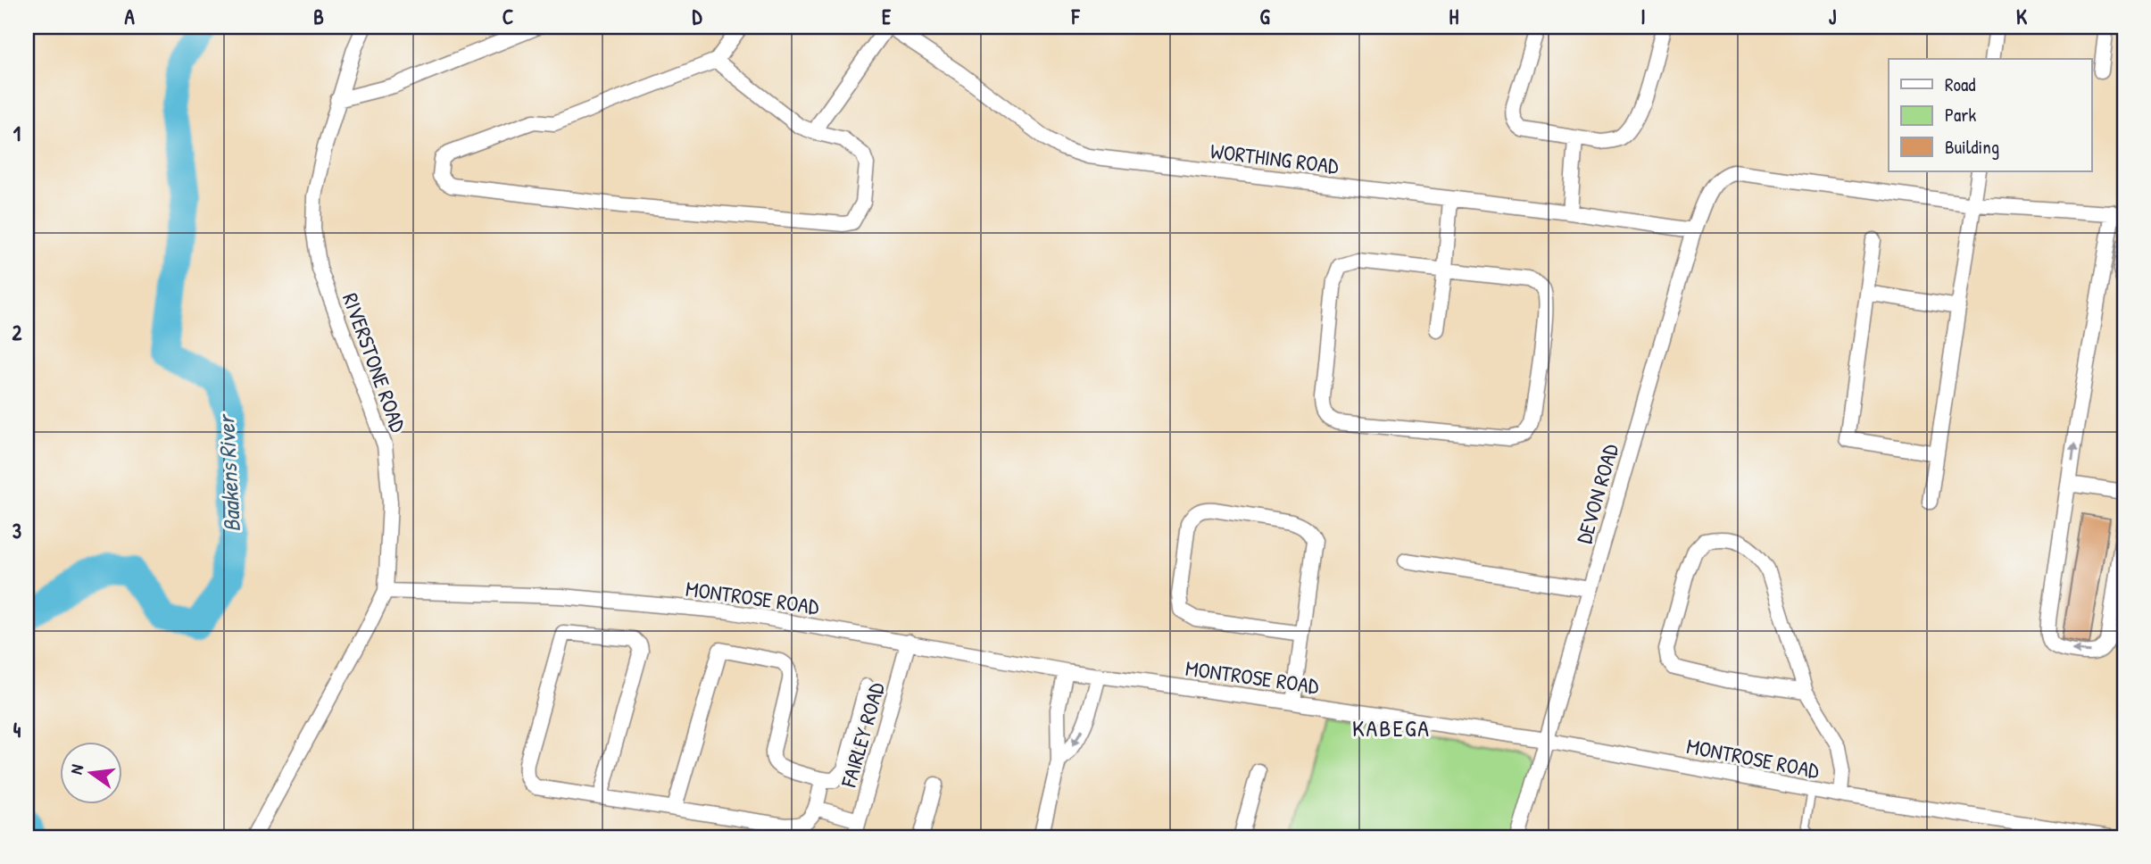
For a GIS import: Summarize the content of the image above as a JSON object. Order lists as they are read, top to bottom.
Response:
{
  "streets": {
    "street": [
      "WORTHING ROAD",
      "RIVERSTONE ROAD",
      "DEVON ROAD",
      "MONTROSE ROAD",
      "FAIRLEY ROAD"
    ]
  },
  "crossings": [
    ["WORTHING ROAD", "DEVON ROAD"],
    ["RIVERSTONE ROAD", "MONTROSE ROAD"],
    ["DEVON ROAD", "MONTROSE ROAD"],
    ["MONTROSE ROAD", "FAIRLEY ROAD"]
  ],
  "districts": ["KABEGA"],
  "water": ["Baakens River"],
  "legend": ["Road", "Park", "Building"],
  "north": "left",
  "grid": {
    "columns": [
      "A",
      "B",
      "C",
      "D",
      "E",
      "F",
      "G",
      "H",
      "I",
      "J",
      "K"
    ],
    "rows": [
      "1",
      "2",
      "3",
      "4"
    ]
  }
}
